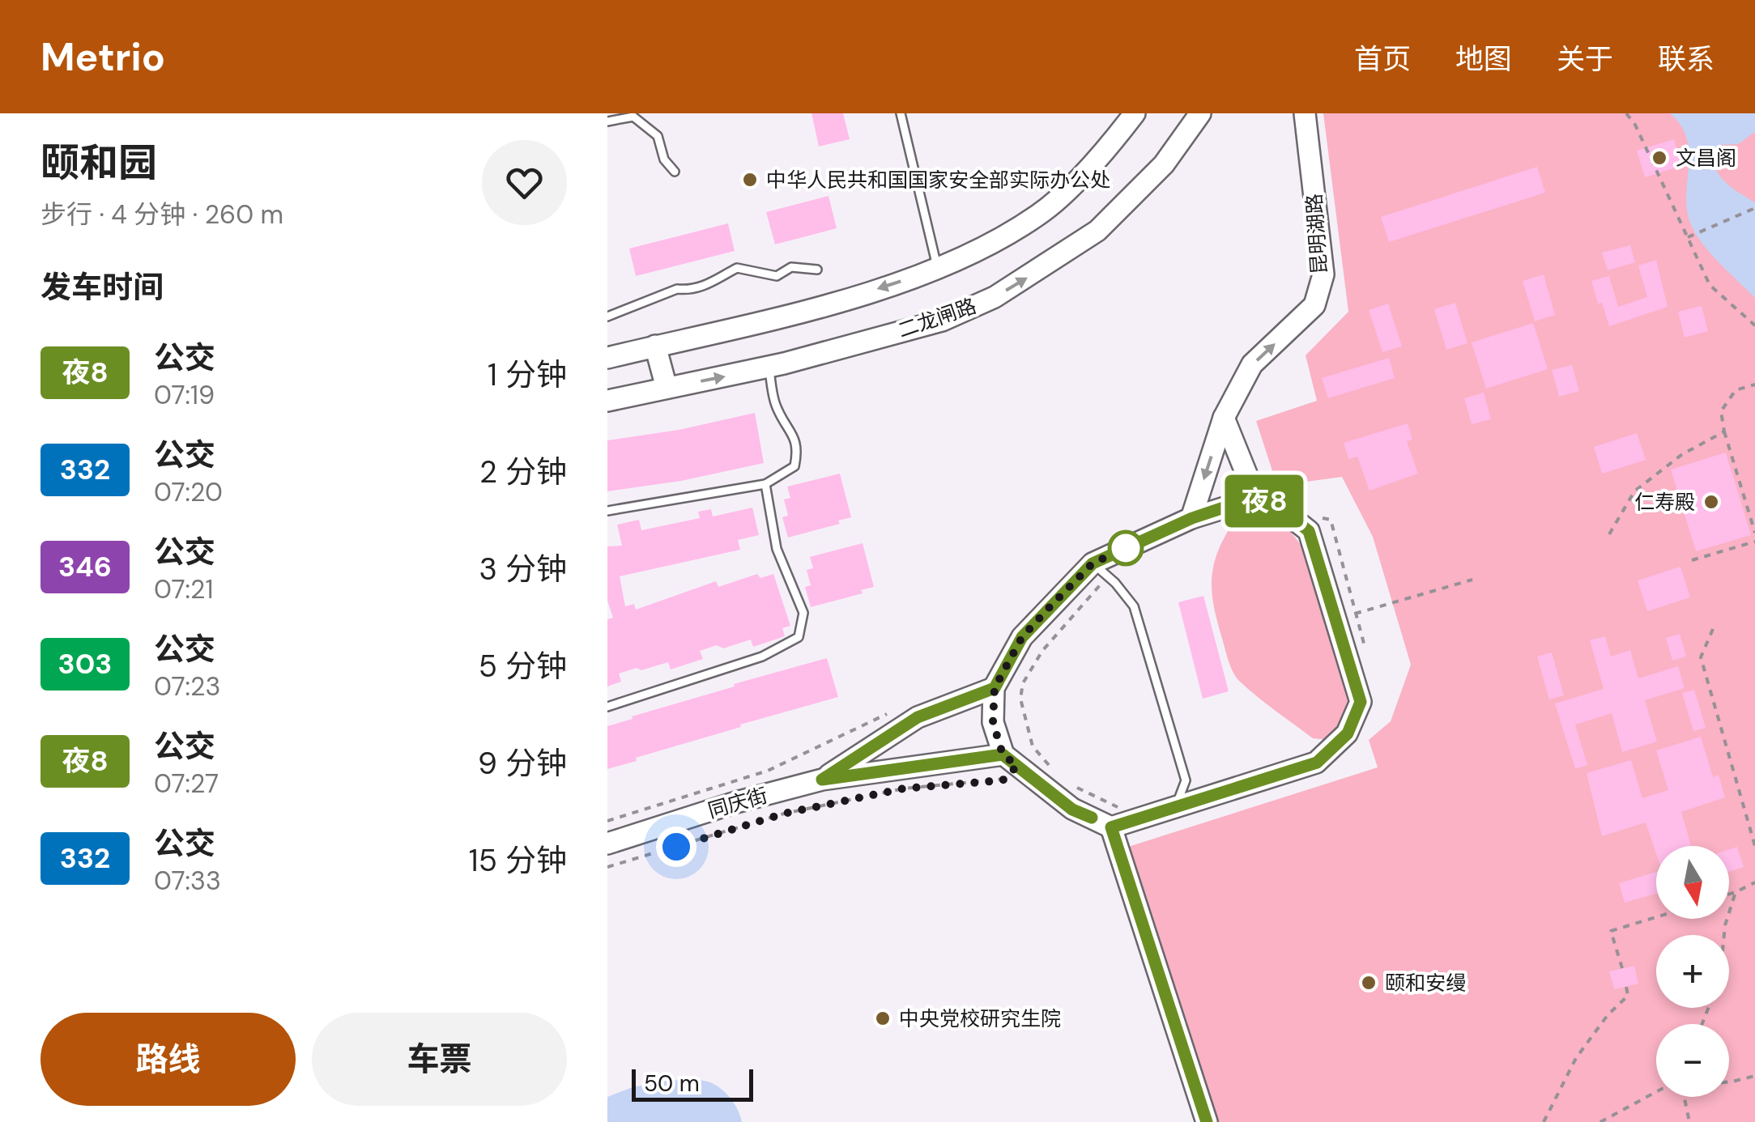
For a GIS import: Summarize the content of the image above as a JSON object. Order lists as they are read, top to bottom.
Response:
{
  "streets": {
    "street": ["昆明湖路", "二龙闸路", "同庆街"]
  },
  "places": [
    "文昌阁",
    "中华人民共和国国家安全部实际办公处",
    "仁寿殿",
    "颐和安缦",
    "中央党校研究生院"
  ],
  "lines": ["bus line 夜8"],
  "scale_bar": "50 m",
  "north": "bottom",
  "page": {
    "header": "Metrio",
    "nav": [
      "首页",
      "地图",
      "关于",
      "联系"
    ],
    "heading": [
      ["颐和园", "步行 · 4 分钟 · 260 m"],
      "发车时间"
    ],
    "on_map": "夜8",
    "list": [
      {
        "mark": "夜8",
        "name": "公交",
        "note": "07:19",
        "value": "1 分钟"
      },
      {
        "mark": "332",
        "name": "公交",
        "note": "07:20",
        "value": "2 分钟"
      },
      {
        "mark": "346",
        "name": "公交",
        "note": "07:21",
        "value": "3 分钟"
      },
      {
        "mark": "303",
        "name": "公交",
        "note": "07:23",
        "value": "5 分钟"
      },
      {
        "mark": "夜8",
        "name": "公交",
        "note": "07:27",
        "value": "9 分钟"
      },
      {
        "mark": "332",
        "name": "公交",
        "note": "07:33",
        "value": "15 分钟"
      }
    ],
    "map_buttons": ["+", "−"],
    "buttons": ["路线", "车票"],
    "scale": "50 m"
  }
}
